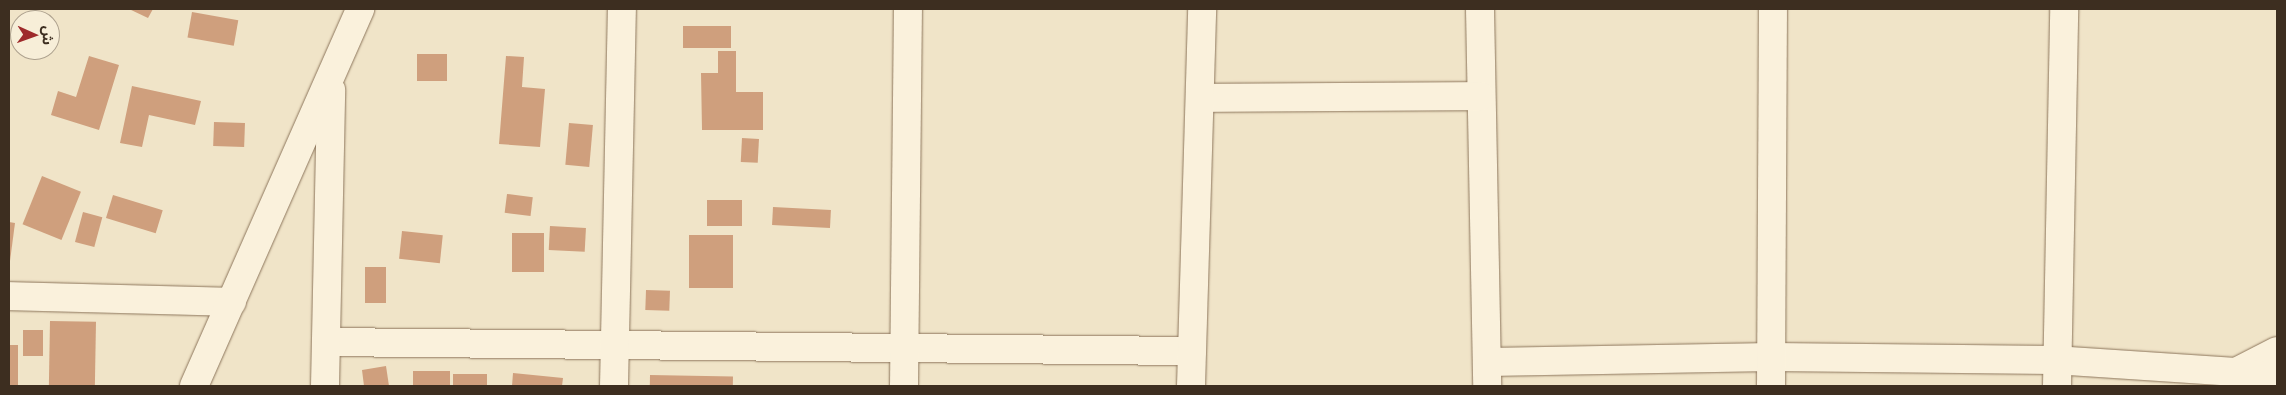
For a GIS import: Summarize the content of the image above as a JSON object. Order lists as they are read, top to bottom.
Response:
{
  "north": "right"
}
